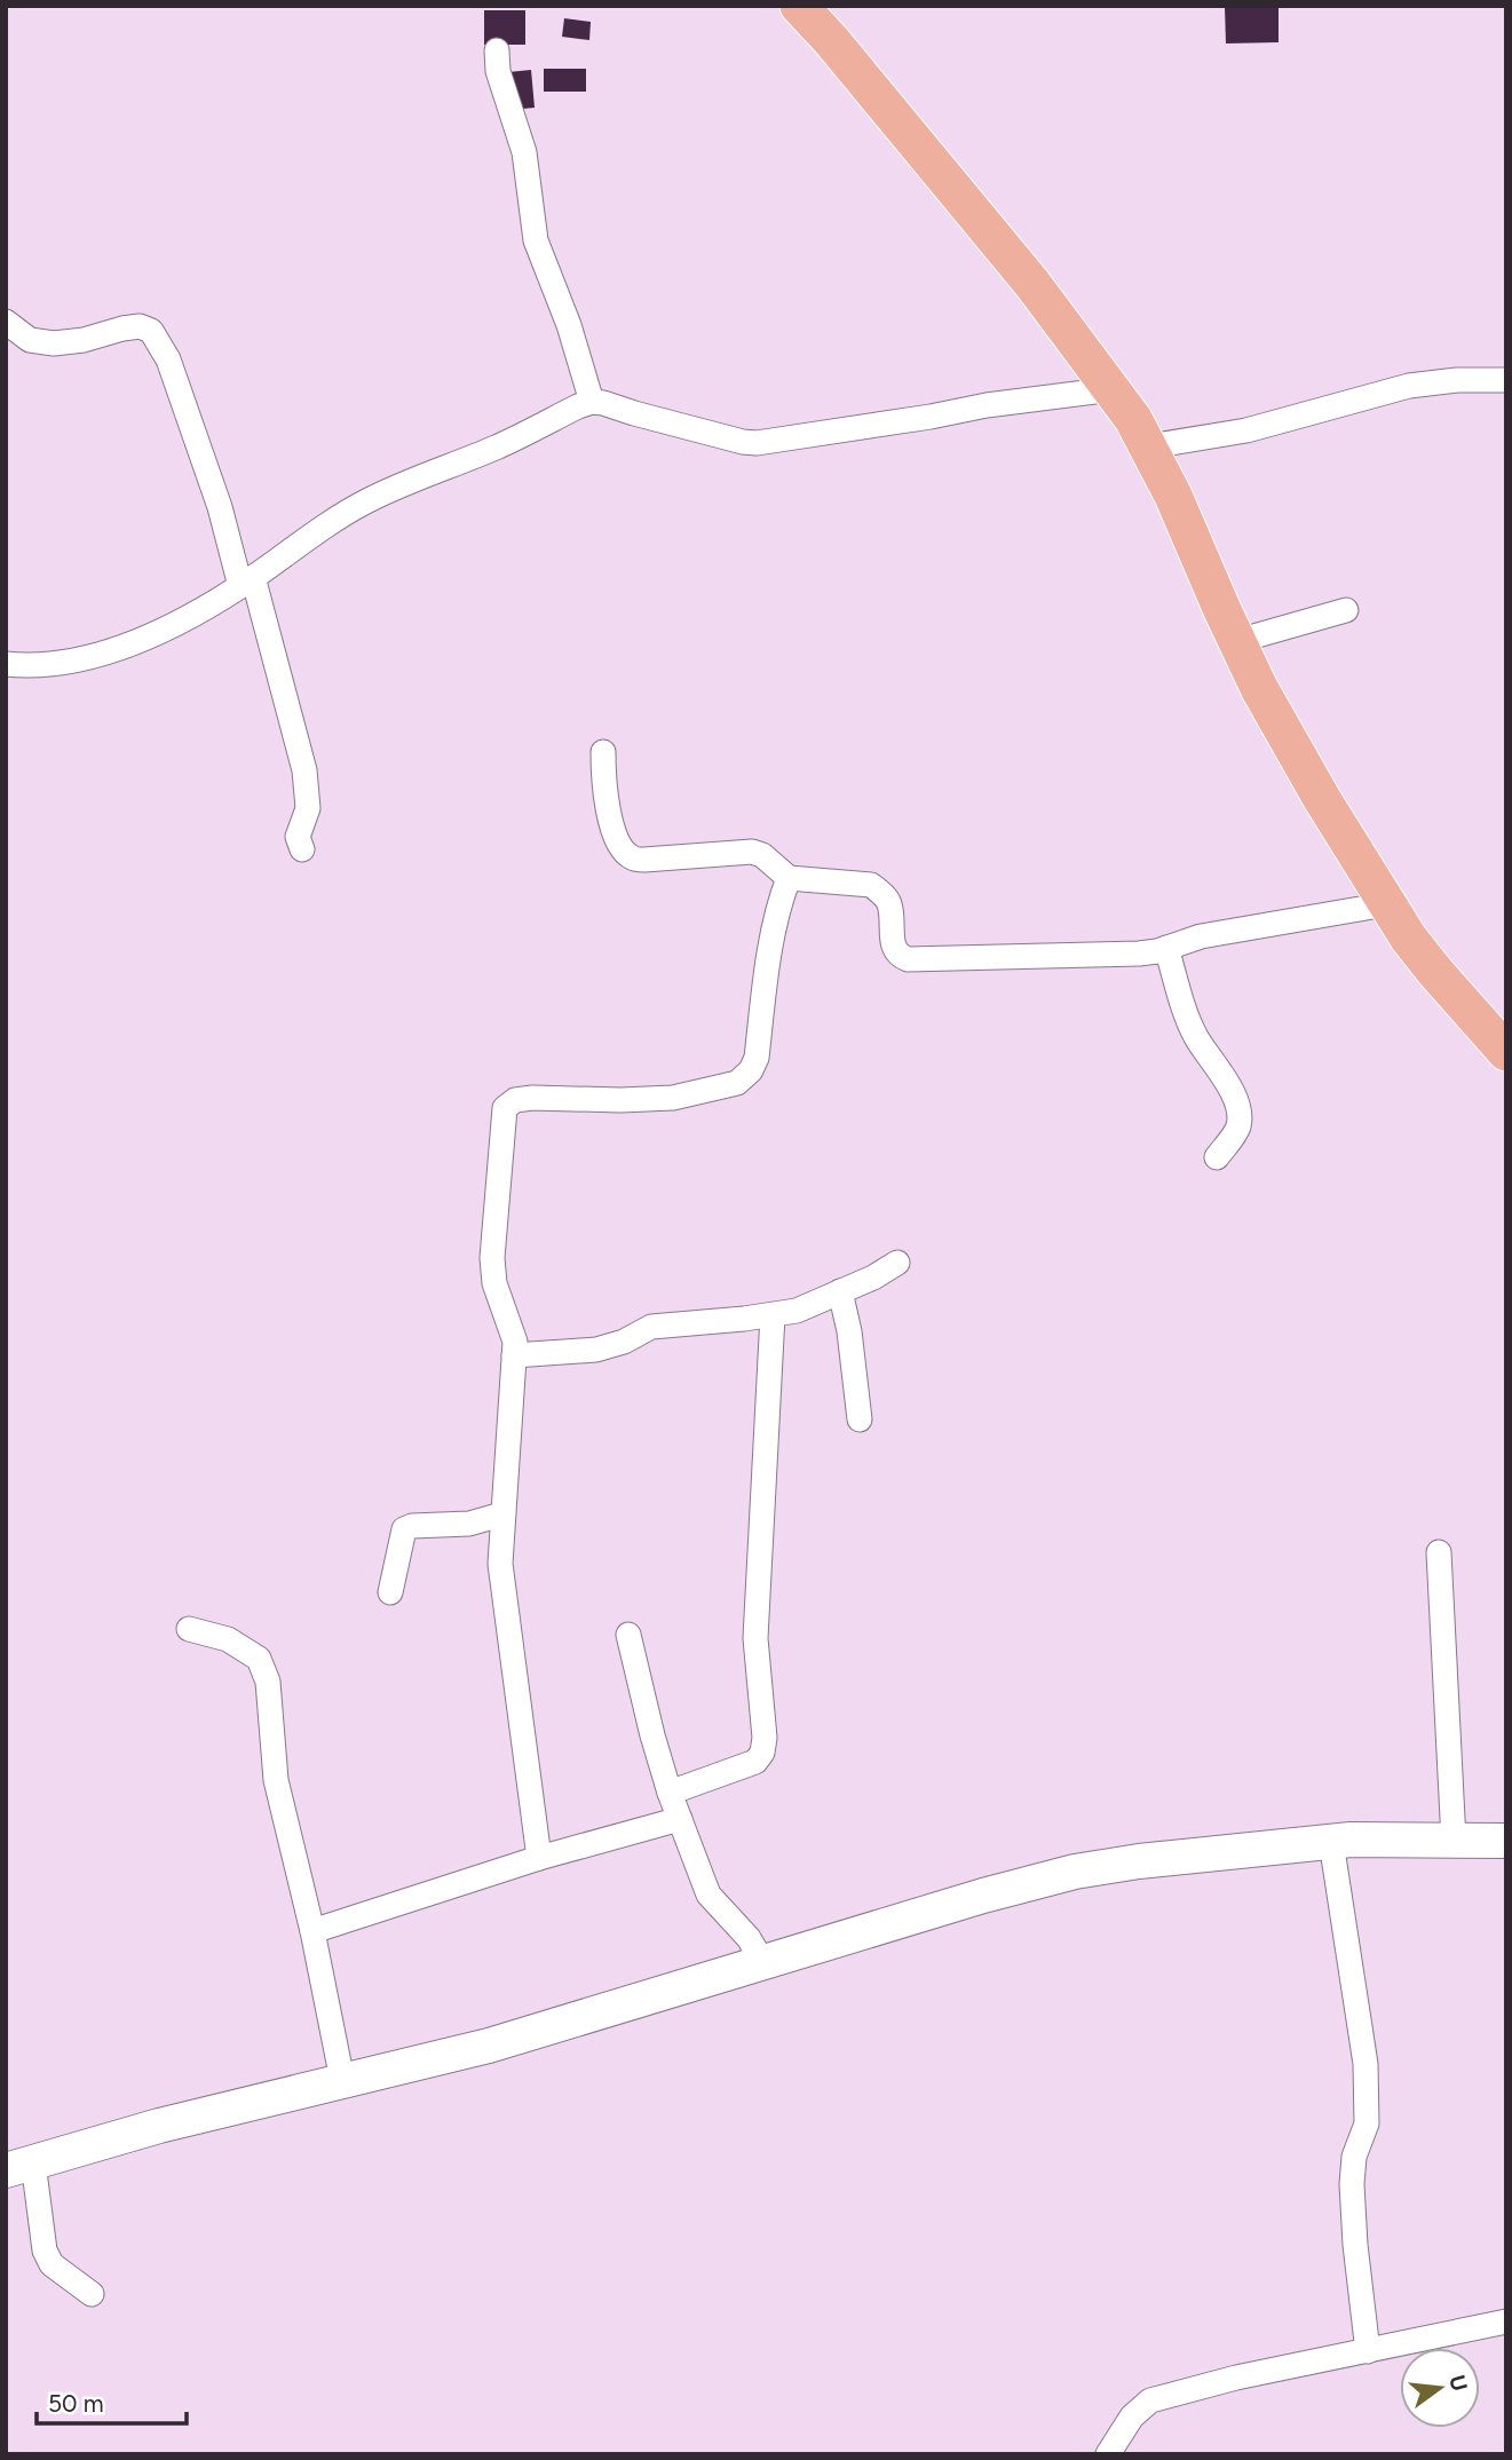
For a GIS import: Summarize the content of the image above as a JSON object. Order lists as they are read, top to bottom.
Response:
{
  "scale_bar": "50 m",
  "north": "right"
}
